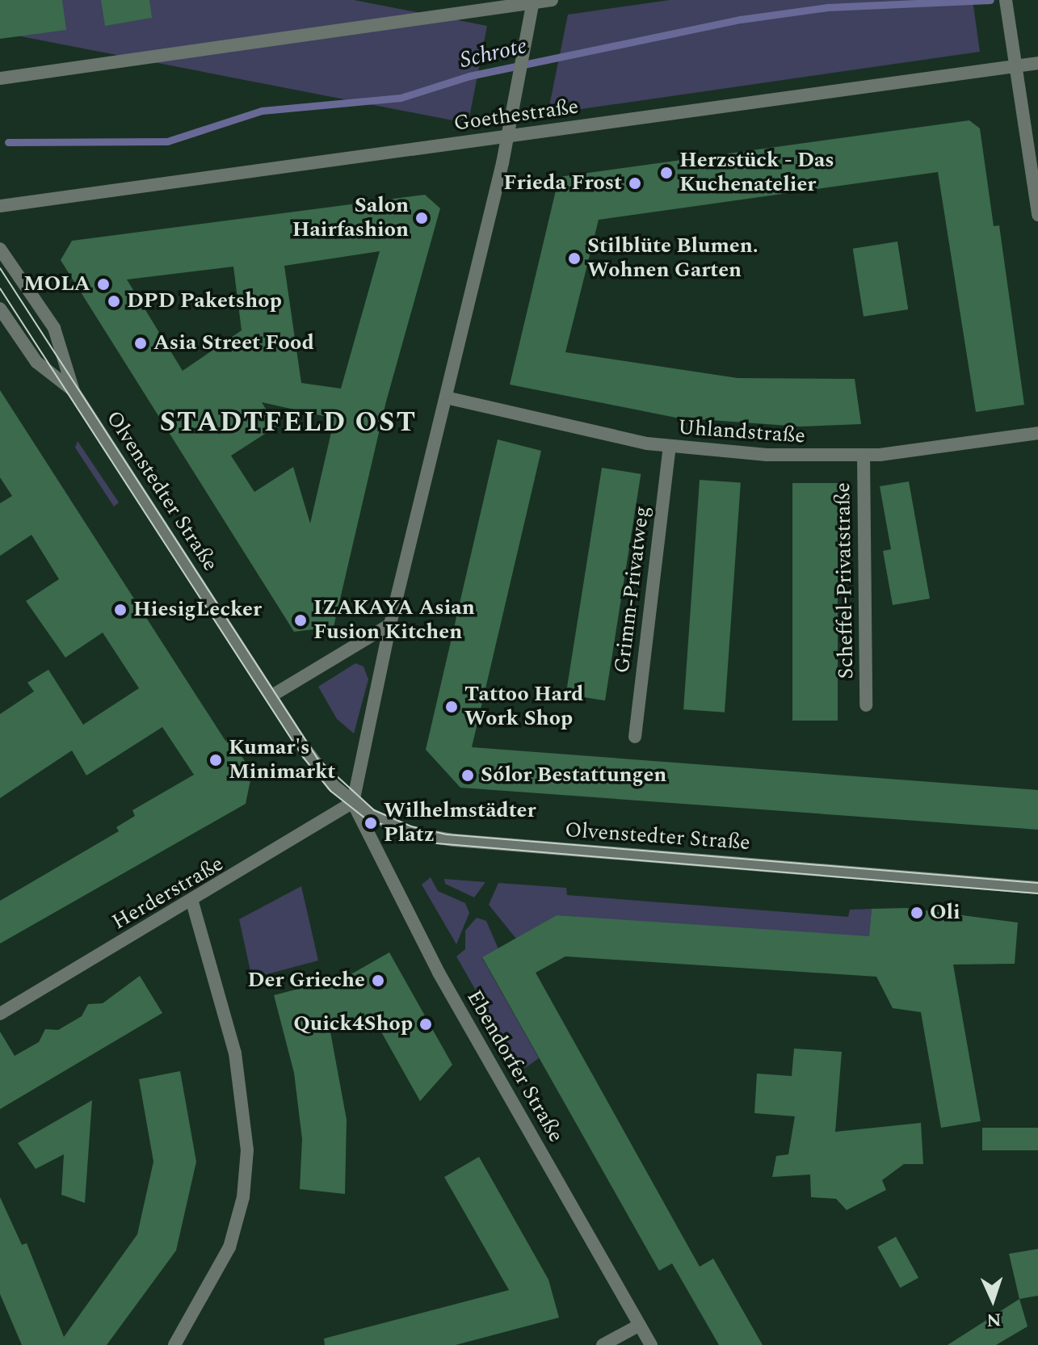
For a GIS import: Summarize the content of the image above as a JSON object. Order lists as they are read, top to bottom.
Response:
{
  "streets": {
    "street": [
      "Goethestraße",
      "Uhlandstraße",
      "Olvenstedter Straße",
      "Scheffel-Privatstraße",
      "Grimm-Privatweg",
      "Herderstraße",
      "Ebendorfer Straße"
    ]
  },
  "crossings": [
    ["Uhlandstraße", "Scheffel-Privatstraße"],
    ["Uhlandstraße", "Grimm-Privatweg"],
    ["Olvenstedter Straße", "Herderstraße"],
    ["Olvenstedter Straße", "Ebendorfer Straße"],
    ["Herderstraße", "Ebendorfer Straße"]
  ],
  "districts": ["STADTFELD OST"],
  "water": ["Schrote"],
  "places": [
    "Herzstück - Das Kuchenatelier",
    "Frieda Frost",
    "Salon Hairfashion",
    "Stilblüte Blumen. Wohnen Garten",
    "MOLA",
    "DPD Paketshop",
    "Asia Street Food",
    "HiesigLecker",
    "IZAKAYA Asian Fusion Kitchen",
    "Tattoo Hard Work Shop",
    "Kumar's Minimarkt",
    "Sólor Bestattungen",
    "Wilhelmstädter Platz",
    "Oli",
    "Der Grieche",
    "Quick4Shop"
  ],
  "north": "bottom"
}
